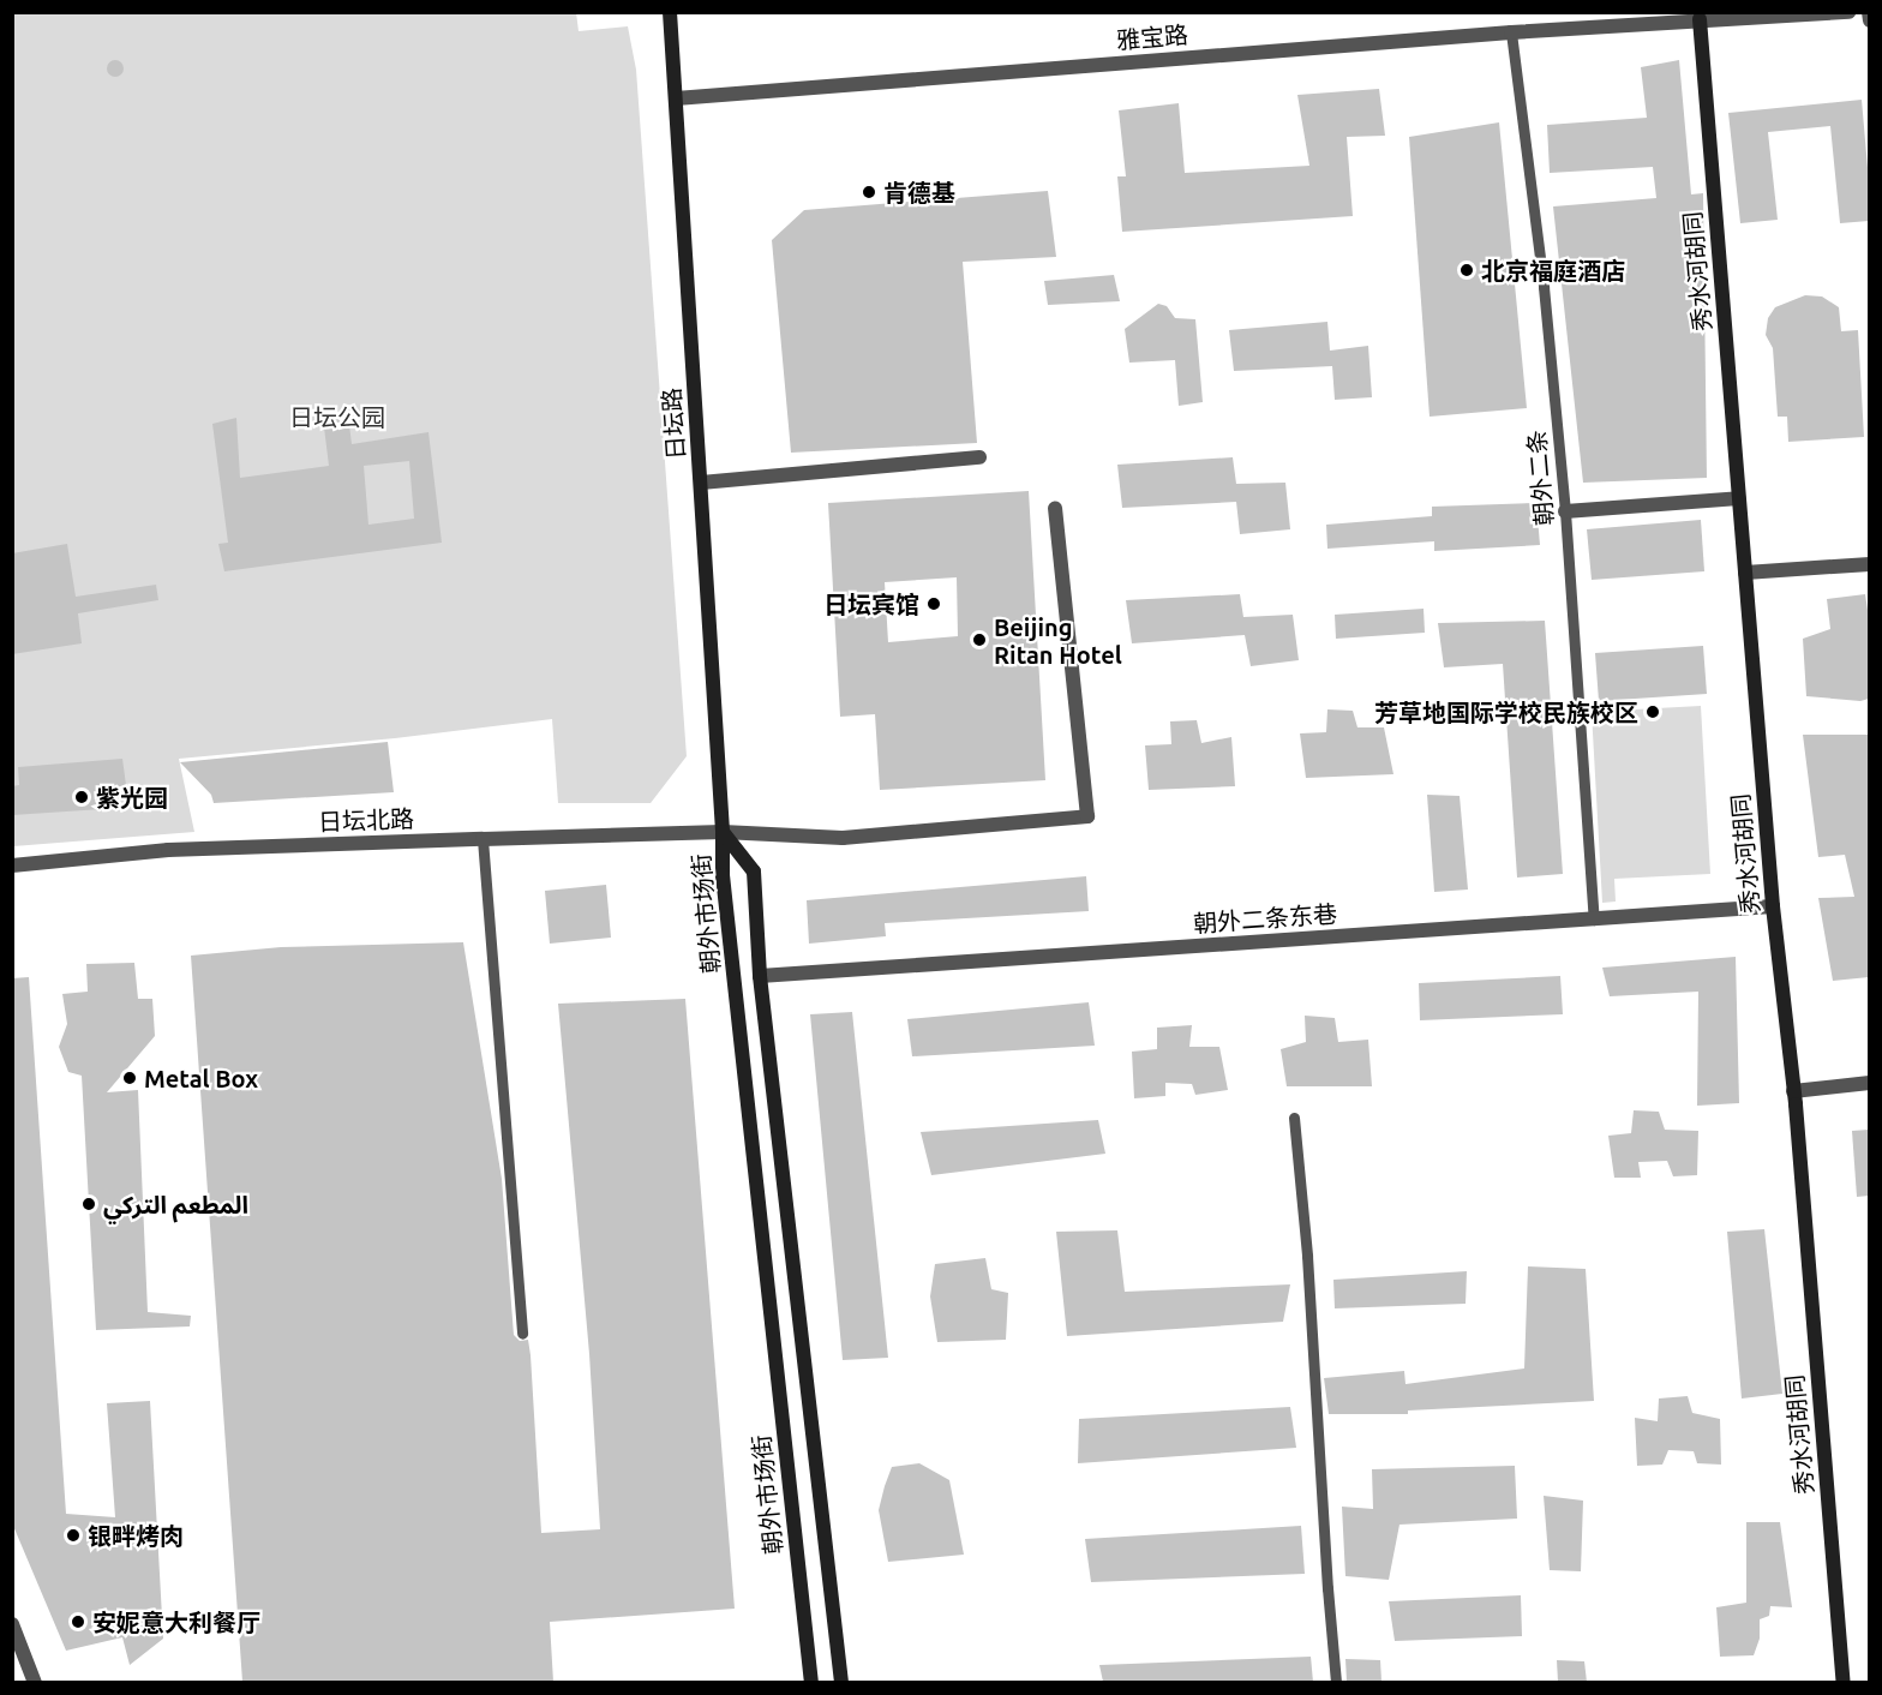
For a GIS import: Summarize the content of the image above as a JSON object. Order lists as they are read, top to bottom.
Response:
{
  "streets": {
    "street": [
      "雅宝路",
      "秀水河胡同",
      "日坛路",
      "日坛北路",
      "朝外市场街",
      "朝外二条东巷"
    ],
    "lane": ["朝外二条"]
  },
  "crossings": [
    ["雅宝路", "秀水河胡同"],
    ["雅宝路", "日坛路"],
    ["雅宝路", "朝外二条"],
    ["秀水河胡同", "朝外二条东巷"],
    ["日坛路", "日坛北路"],
    ["日坛路", "朝外市场街"],
    ["朝外二条", "朝外二条东巷"],
    ["日坛北路", "朝外市场街"],
    ["朝外市场街", "朝外二条东巷"]
  ],
  "parks": ["日坛公园"],
  "places": [
    "肯德基",
    "北京福庭酒店",
    "日坛宾馆",
    "Beijing Ritan Hotel",
    "芳草地国际学校民族校区",
    "紫光园",
    "Metal Box",
    "المطعم التركي",
    "银畔烤肉",
    "安妮意大利餐厅"
  ]
}
